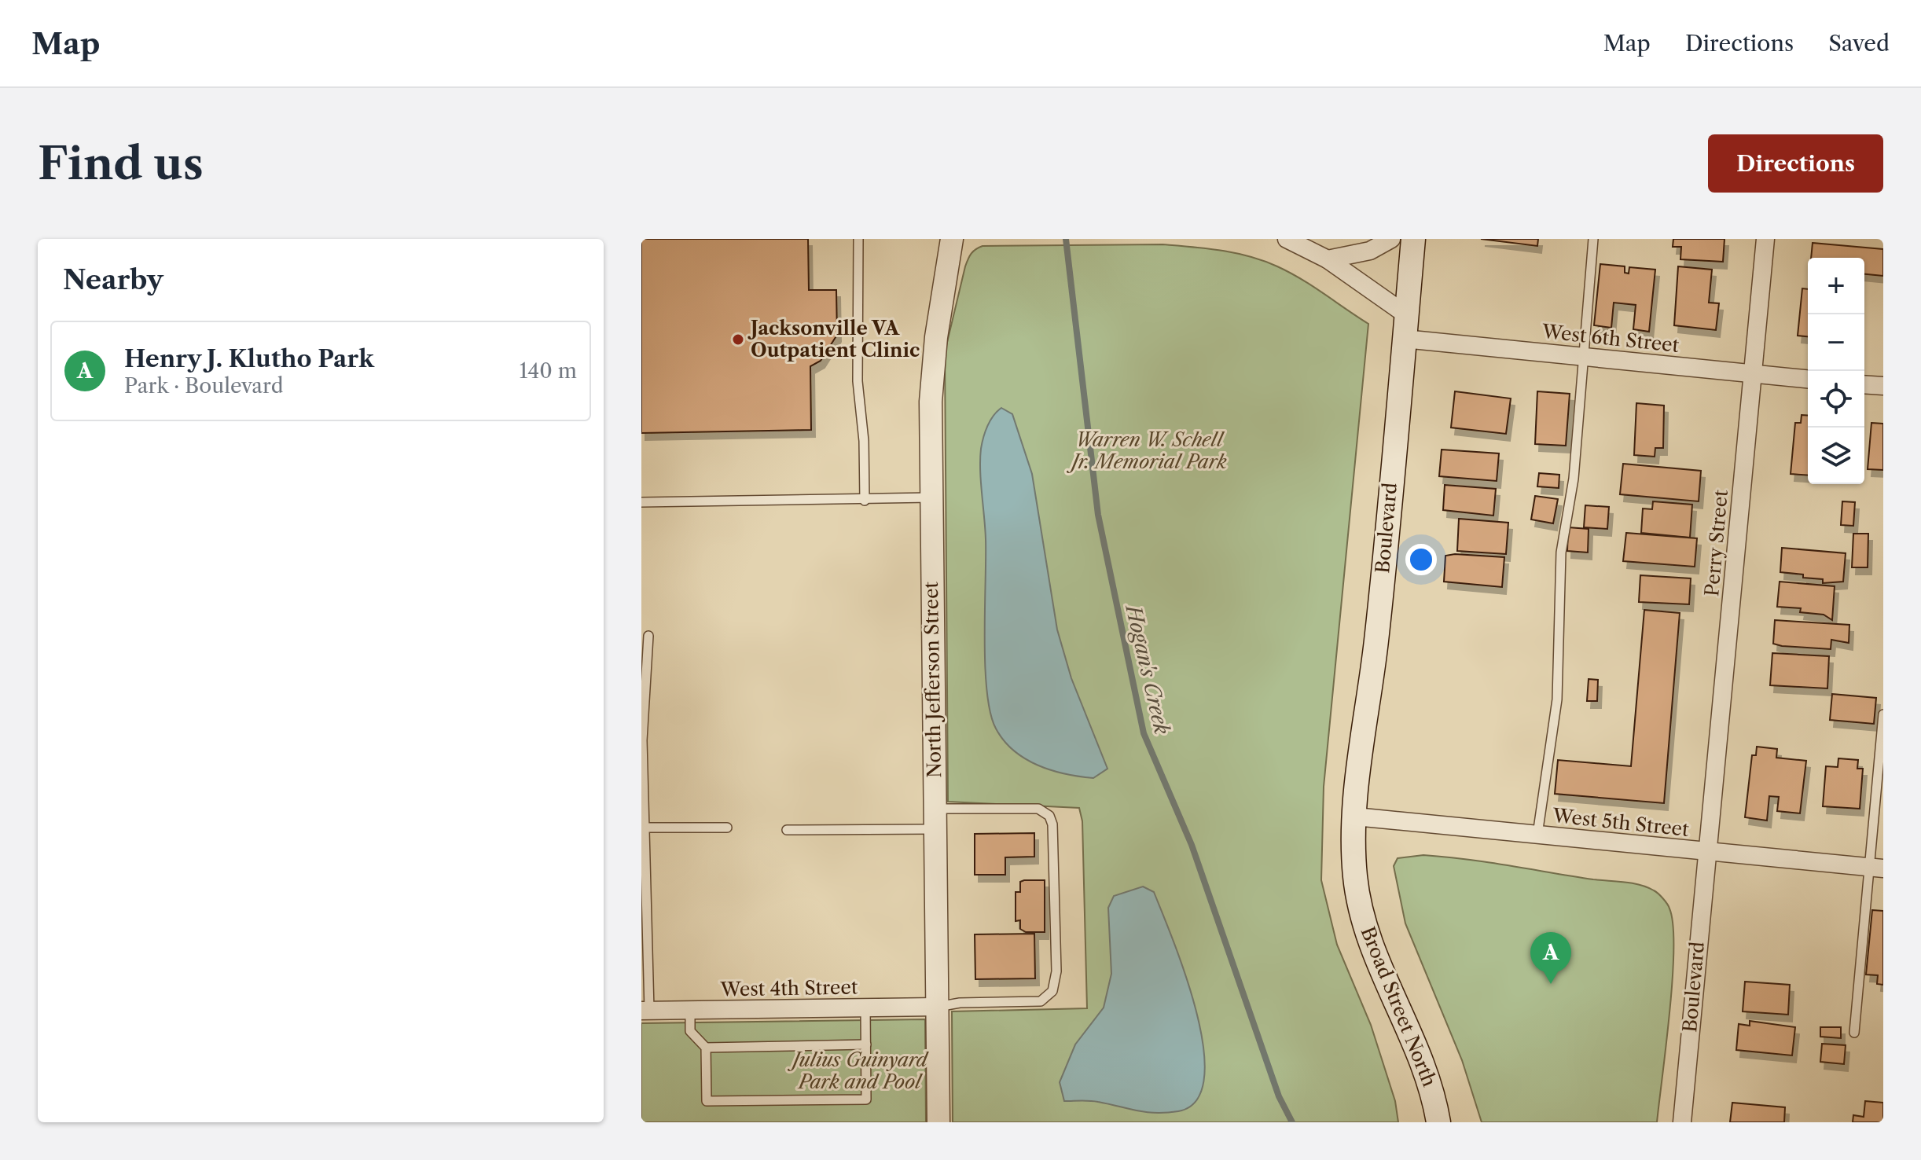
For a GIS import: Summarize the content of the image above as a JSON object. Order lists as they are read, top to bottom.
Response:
{
  "streets": {
    "main road": ["Boulevard", "Broad Street North"],
    "street": [
      "West 6th Street",
      "Perry Street",
      "North Jefferson Street",
      "West 5th Street",
      "West 4th Street"
    ]
  },
  "crossings": [
    ["West 6th Street", "Boulevard"],
    ["West 6th Street", "Perry Street"],
    ["Boulevard", "Perry Street"],
    ["Boulevard", "West 5th Street"],
    ["Boulevard", "Broad Street North"],
    ["Perry Street", "West 5th Street"],
    ["North Jefferson Street", "West 4th Street"],
    ["West 5th Street", "Broad Street North"]
  ],
  "water": ["Hogan's Creek"],
  "parks": ["Warren W. Schell Jr. Memorial Park", "Julius Guinyard Park and Pool"],
  "places": ["Jacksonville VA Outpatient Clinic"],
  "page": {
    "header": "Map",
    "nav": ["Map", "Directions", "Saved"],
    "buttons": "Directions",
    "title": "Find us",
    "heading": "Nearby",
    "map_buttons": ["+", "−"],
    "list": [
      {
        "mark": "A",
        "name": "Henry J. Klutho Park",
        "note": "Park · Boulevard",
        "value": "140 m"
      }
    ],
    "pins": "A"
  }
}
